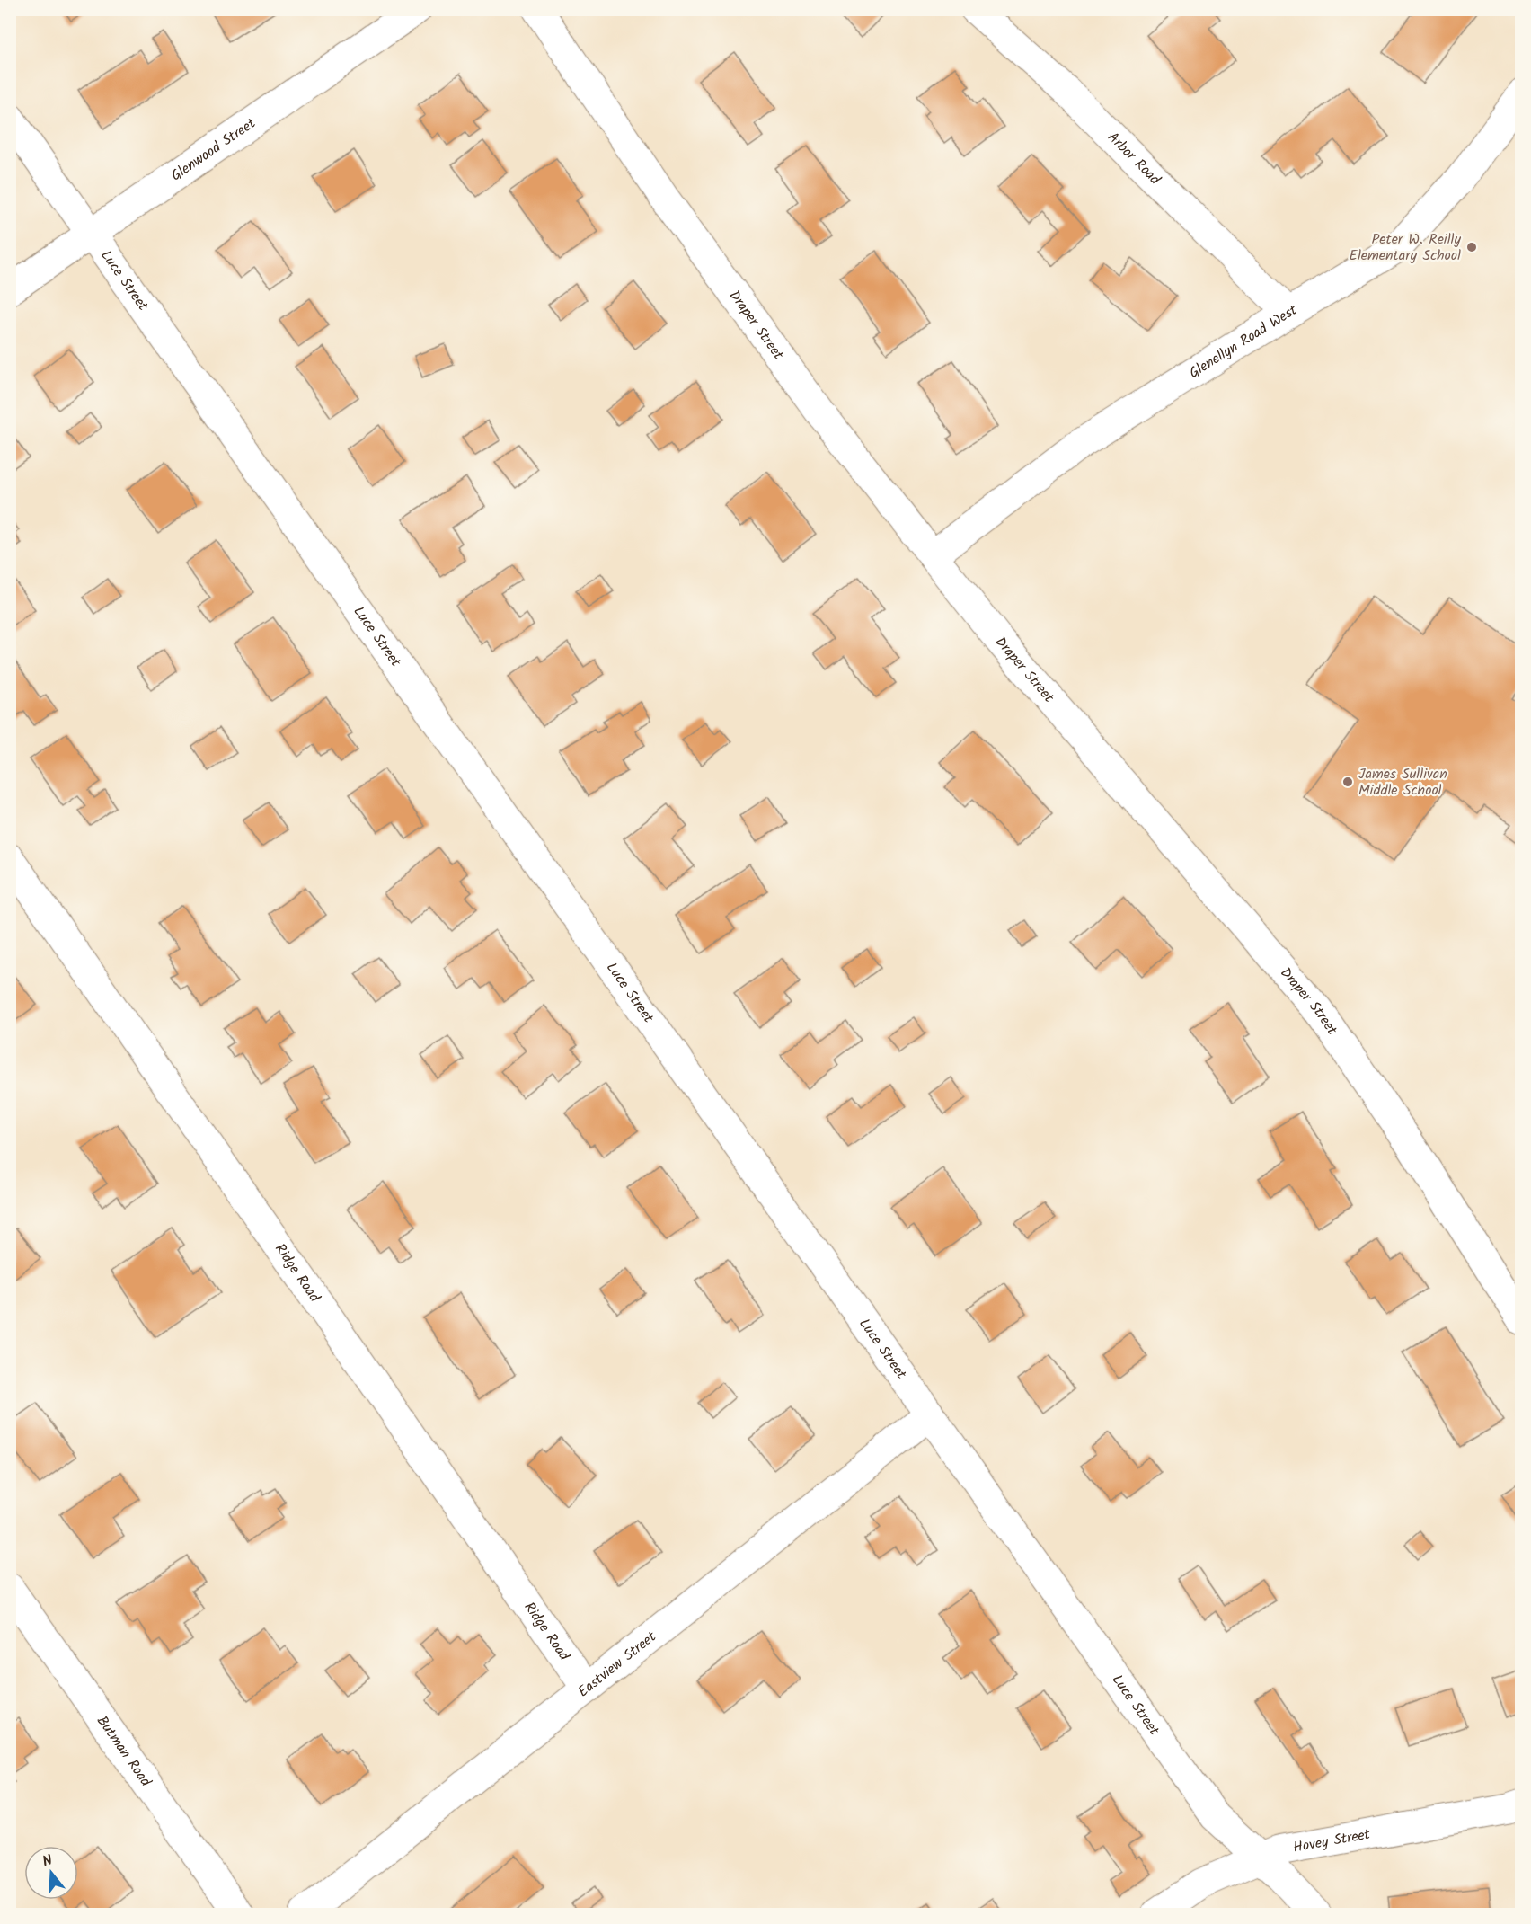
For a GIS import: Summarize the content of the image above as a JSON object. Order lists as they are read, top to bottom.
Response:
{
  "streets": {
    "street": [
      "Glenwood Street",
      "Arbor Road",
      "Luce Street",
      "Draper Street",
      "Glenellyn Road West",
      "Ridge Road",
      "Eastview Street",
      "Butman Road",
      "Hovey Street"
    ]
  },
  "crossings": [
    ["Glenwood Street", "Luce Street"],
    ["Arbor Road", "Glenellyn Road West"],
    ["Luce Street", "Eastview Street"],
    ["Luce Street", "Hovey Street"],
    ["Draper Street", "Glenellyn Road West"],
    ["Ridge Road", "Eastview Street"]
  ],
  "places": ["Peter W. Reilly Elementary School", "James Sullivan Middle School"],
  "north": "top"
}
